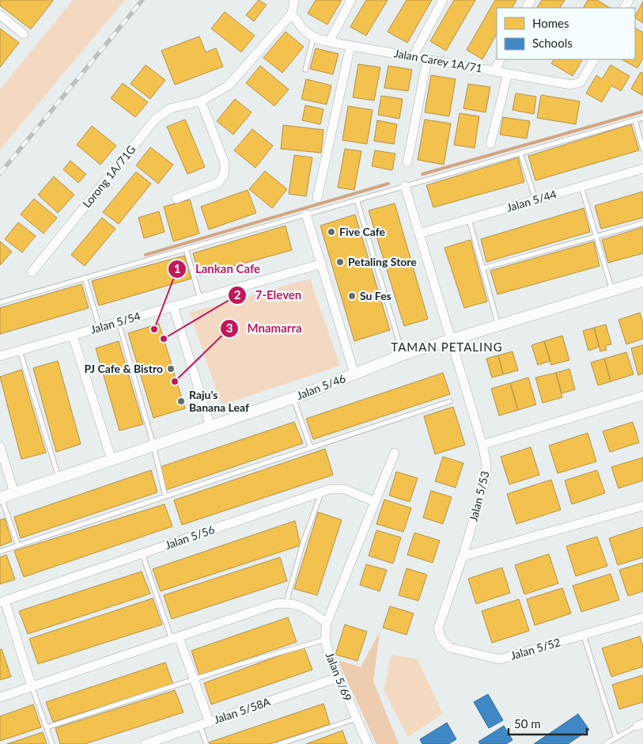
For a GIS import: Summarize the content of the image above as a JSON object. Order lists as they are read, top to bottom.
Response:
{
  "streets": {
    "street": [
      "Jalan Carey 1A/71",
      "Lorong 1A/71G",
      "Jalan 5/44",
      "Jalan 5/54",
      "Jalan 5/46",
      "Jalan 5/53",
      "Jalan 5/56",
      "Jalan 5/52",
      "Jalan 5/69",
      "Jalan 5/58A"
    ]
  },
  "crossings": [
    ["Jalan Carey 1A/71", "Lorong 1A/71G"],
    ["Jalan 5/44", "Jalan 5/53"],
    ["Jalan 5/46", "Jalan 5/53"],
    ["Jalan 5/53", "Jalan 5/52"],
    ["Jalan 5/69", "Jalan 5/58A"]
  ],
  "districts": ["TAMAN PETALING"],
  "places": [
    "Five Cafe",
    "Petaling Store",
    "Su Fes",
    "Lankan Cafe",
    "7-Eleven",
    "PJ Cafe & Bistro",
    "Mnamarra",
    "Raju's Banana Leaf"
  ],
  "legend": ["Homes", "Schools"],
  "scale_bar": "50 m"
}
